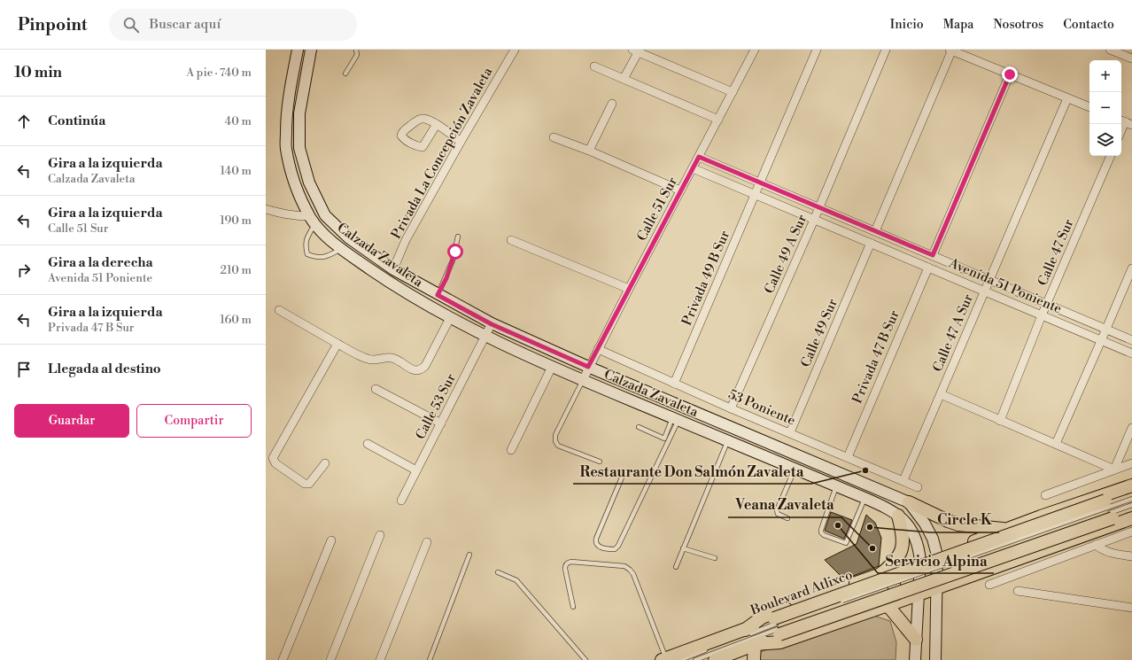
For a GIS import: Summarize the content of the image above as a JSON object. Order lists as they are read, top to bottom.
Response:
{
  "streets": {
    "main road": ["Calzada Zavaleta", "Boulevard Atlixco"],
    "street": [
      "Privada La Concepción Zavaleta",
      "Calle 51 Sur",
      "Calle 47 Sur",
      "Calle 49 A Sur",
      "Privada 49 B Sur",
      "Avenida 51 Poniente",
      "Calle 49 Sur",
      "Calle 47 A Sur",
      "Privada 47 B Sur",
      "Calle 53 Sur",
      "53 Poniente"
    ]
  },
  "crossings": [
    ["Privada La Concepción Zavaleta", "Calzada Zavaleta"],
    ["Calle 51 Sur", "Calzada Zavaleta"],
    ["Calle 51 Sur", "Avenida 51 Poniente"],
    ["Calle 51 Sur", "53 Poniente"],
    ["Calle 47 Sur", "Avenida 51 Poniente"],
    ["Calle 49 A Sur", "Avenida 51 Poniente"],
    ["Calle 49 A Sur", "53 Poniente"],
    ["Calzada Zavaleta", "Calle 53 Sur"],
    ["Privada 49 B Sur", "Avenida 51 Poniente"],
    ["Privada 49 B Sur", "53 Poniente"],
    ["Avenida 51 Poniente", "Calle 49 Sur"],
    ["Avenida 51 Poniente", "Calle 47 A Sur"],
    ["Avenida 51 Poniente", "Privada 47 B Sur"],
    ["Calle 49 Sur", "53 Poniente"],
    ["Calle 47 A Sur", "53 Poniente"],
    ["Privada 47 B Sur", "53 Poniente"]
  ],
  "places": [
    "Restaurante Don Salmón Zavaleta",
    "Servicio Alpina",
    "Circle K",
    "Veana Zavaleta"
  ],
  "page": {
    "header": "Pinpoint",
    "search": "Buscar aquí",
    "nav": [
      "Inicio",
      "Mapa",
      "Nosotros",
      "Contacto"
    ],
    "heading": ["10 min", "A pie · 740 m"],
    "map_buttons": ["+", "−"],
    "list": [
      ["Continúa", "40 m"],
      ["Gira a la izquierda", "Calzada Zavaleta", "140 m"],
      ["Gira a la izquierda", "Calle 51 Sur", "190 m"],
      ["Gira a la derecha", "Avenida 51 Poniente", "210 m"],
      ["Gira a la izquierda", "Privada 47 B Sur", "160 m"],
      "Llegada al destino"
    ],
    "buttons": ["Guardar", "Compartir"]
  }
}
